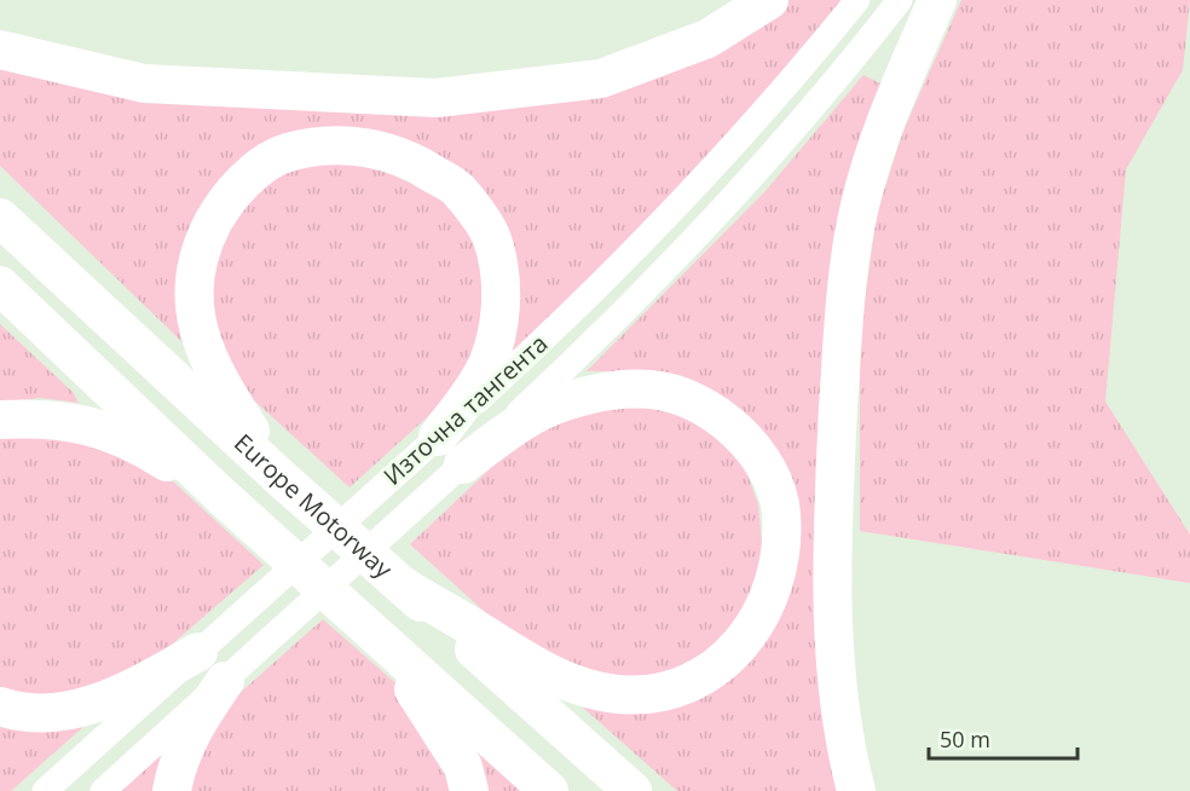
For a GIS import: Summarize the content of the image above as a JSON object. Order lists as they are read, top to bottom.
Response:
{
  "streets": {
    "highway": ["Europe Motorway"],
    "street": ["Източна тангента"]
  },
  "scale_bar": "50 m"
}
